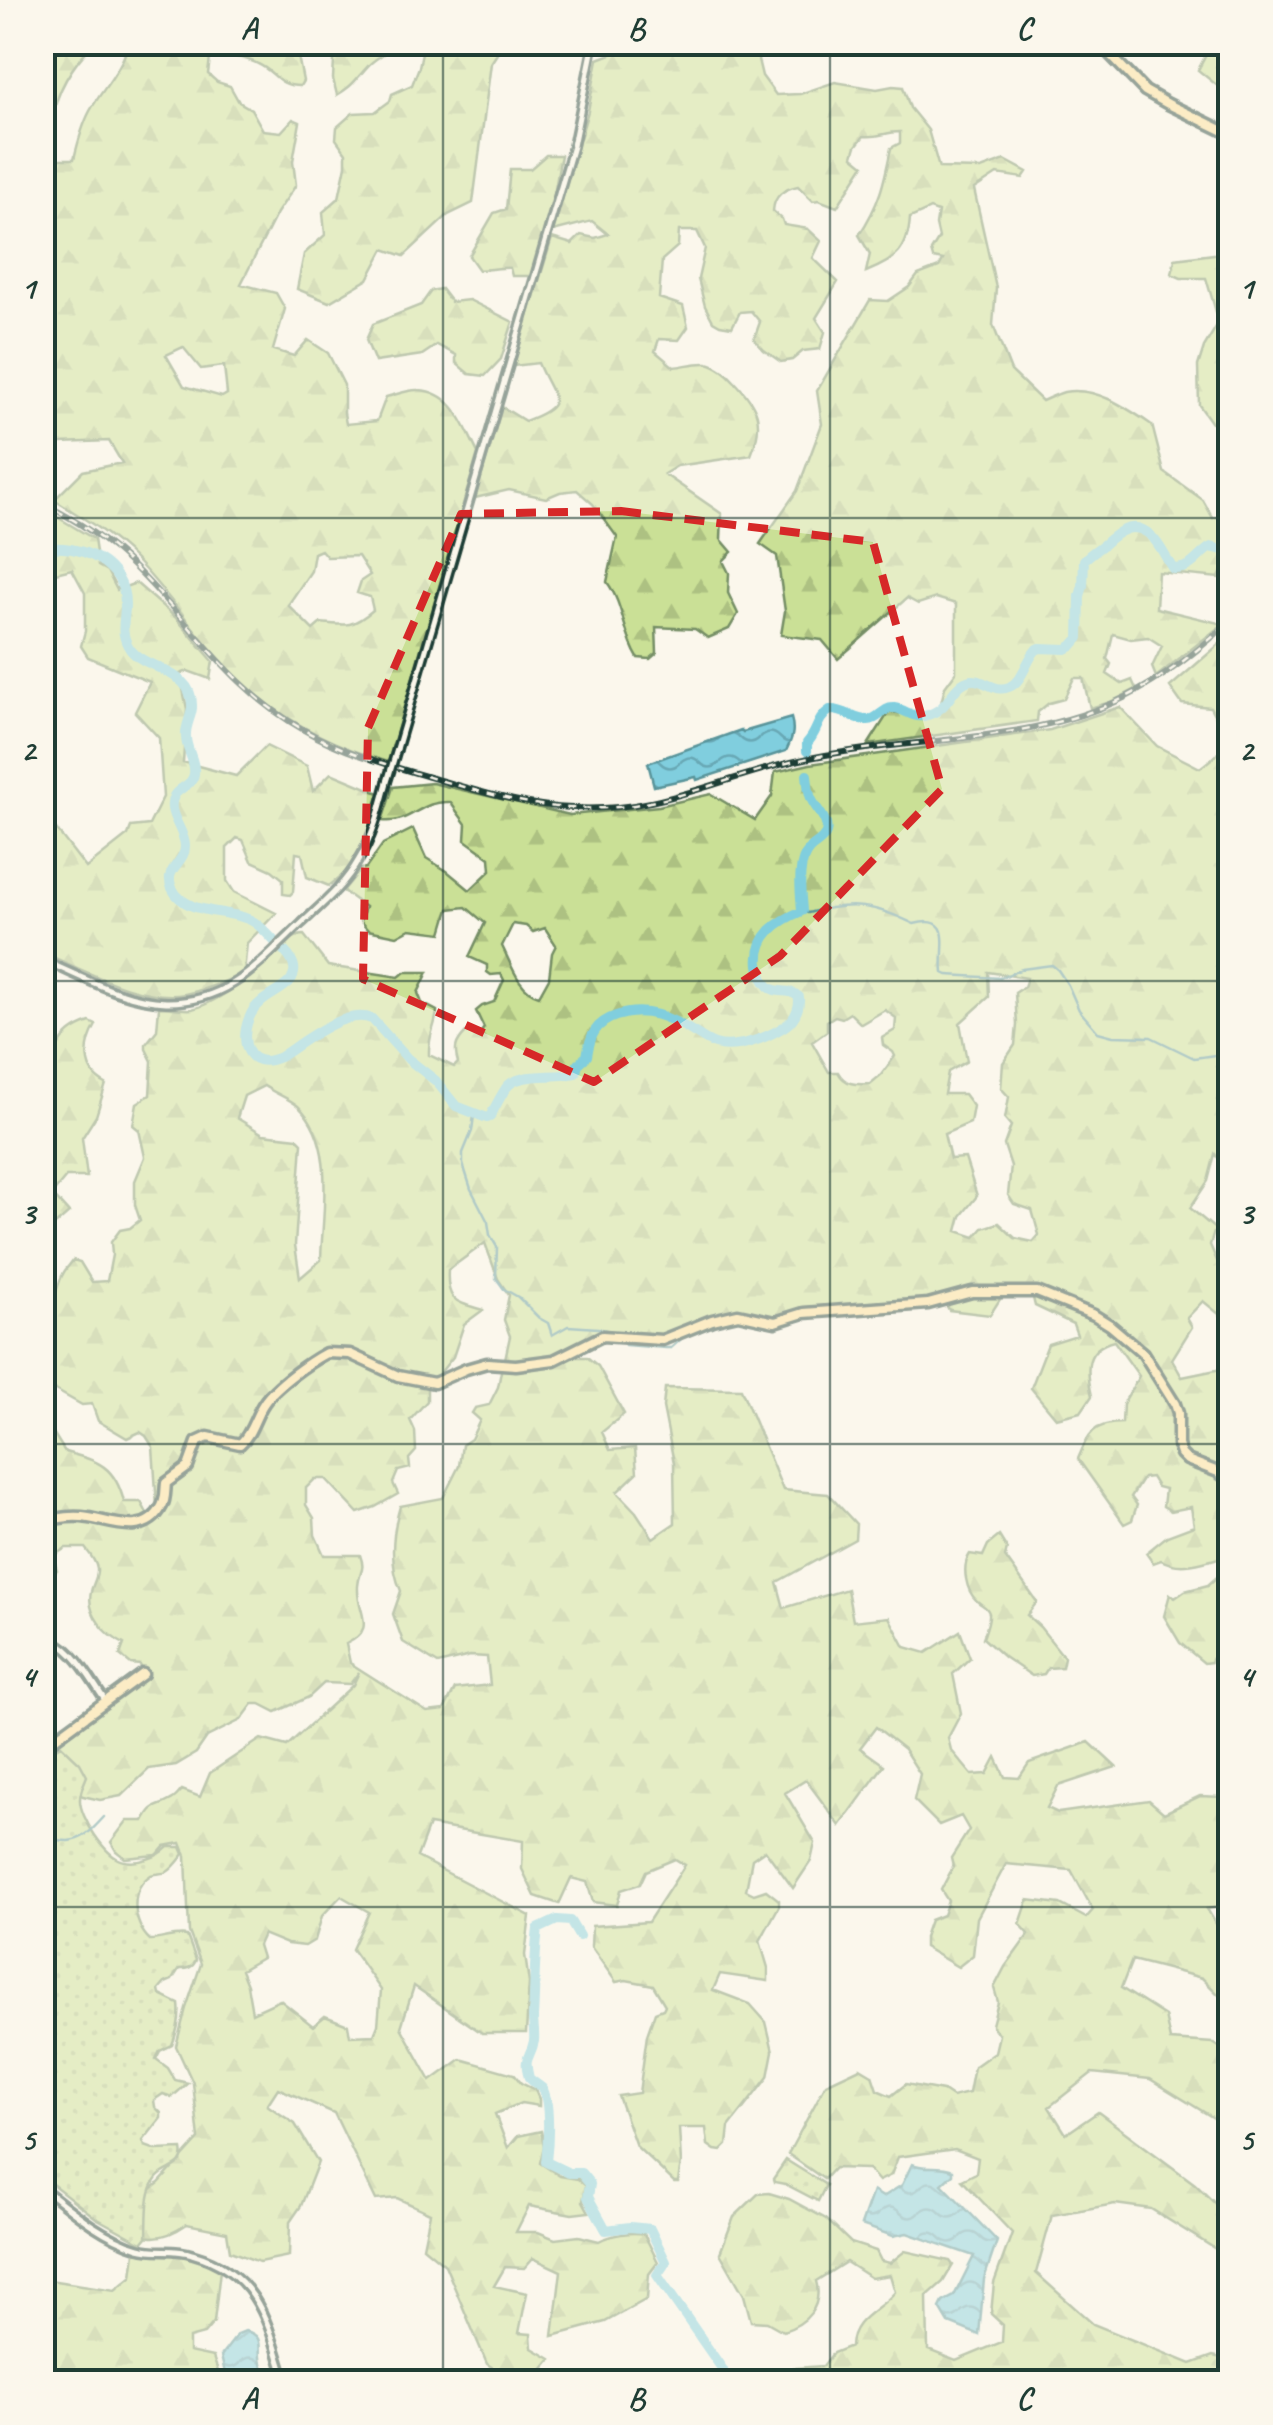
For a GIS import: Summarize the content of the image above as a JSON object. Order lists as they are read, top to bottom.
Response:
{
  "grid": {
    "columns": ["A", "B", "C"],
    "rows": [
      "1",
      "2",
      "3",
      "4",
      "5"
    ]
  }
}
